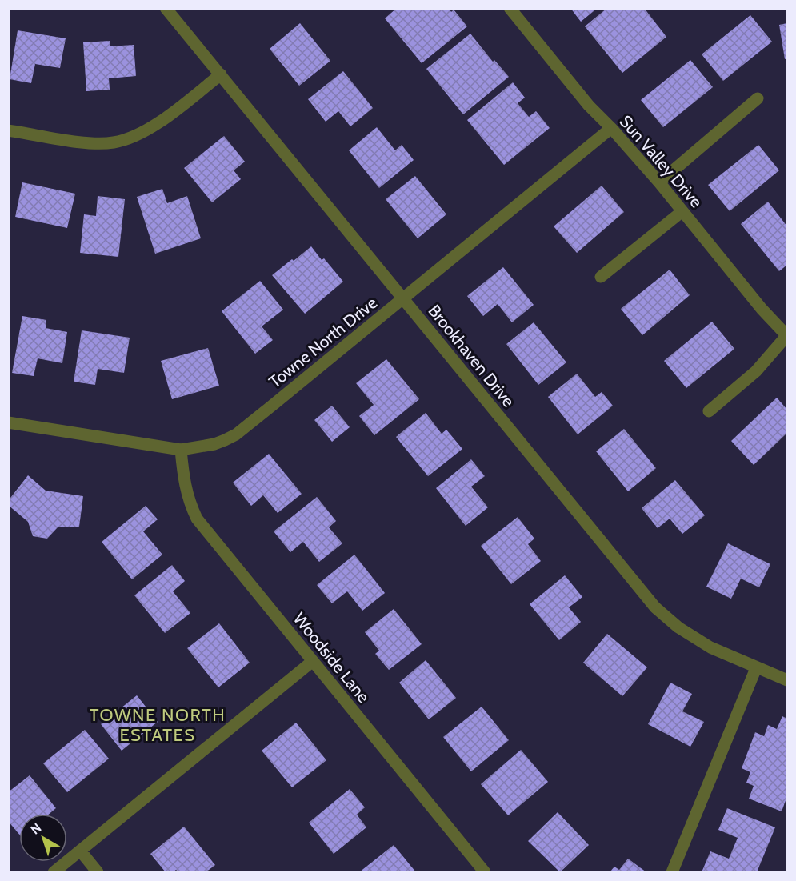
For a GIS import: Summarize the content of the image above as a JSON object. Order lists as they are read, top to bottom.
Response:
{
  "streets": {
    "street": [
      "Sun Valley Drive",
      "Towne North Drive",
      "Brookhaven Drive",
      "Woodside Lane"
    ]
  },
  "crossings": [
    ["Sun Valley Drive", "Towne North Drive"],
    ["Towne North Drive", "Brookhaven Drive"],
    ["Towne North Drive", "Woodside Lane"]
  ],
  "districts": ["TOWNE NORTH ESTATES"],
  "north": "top left"
}
